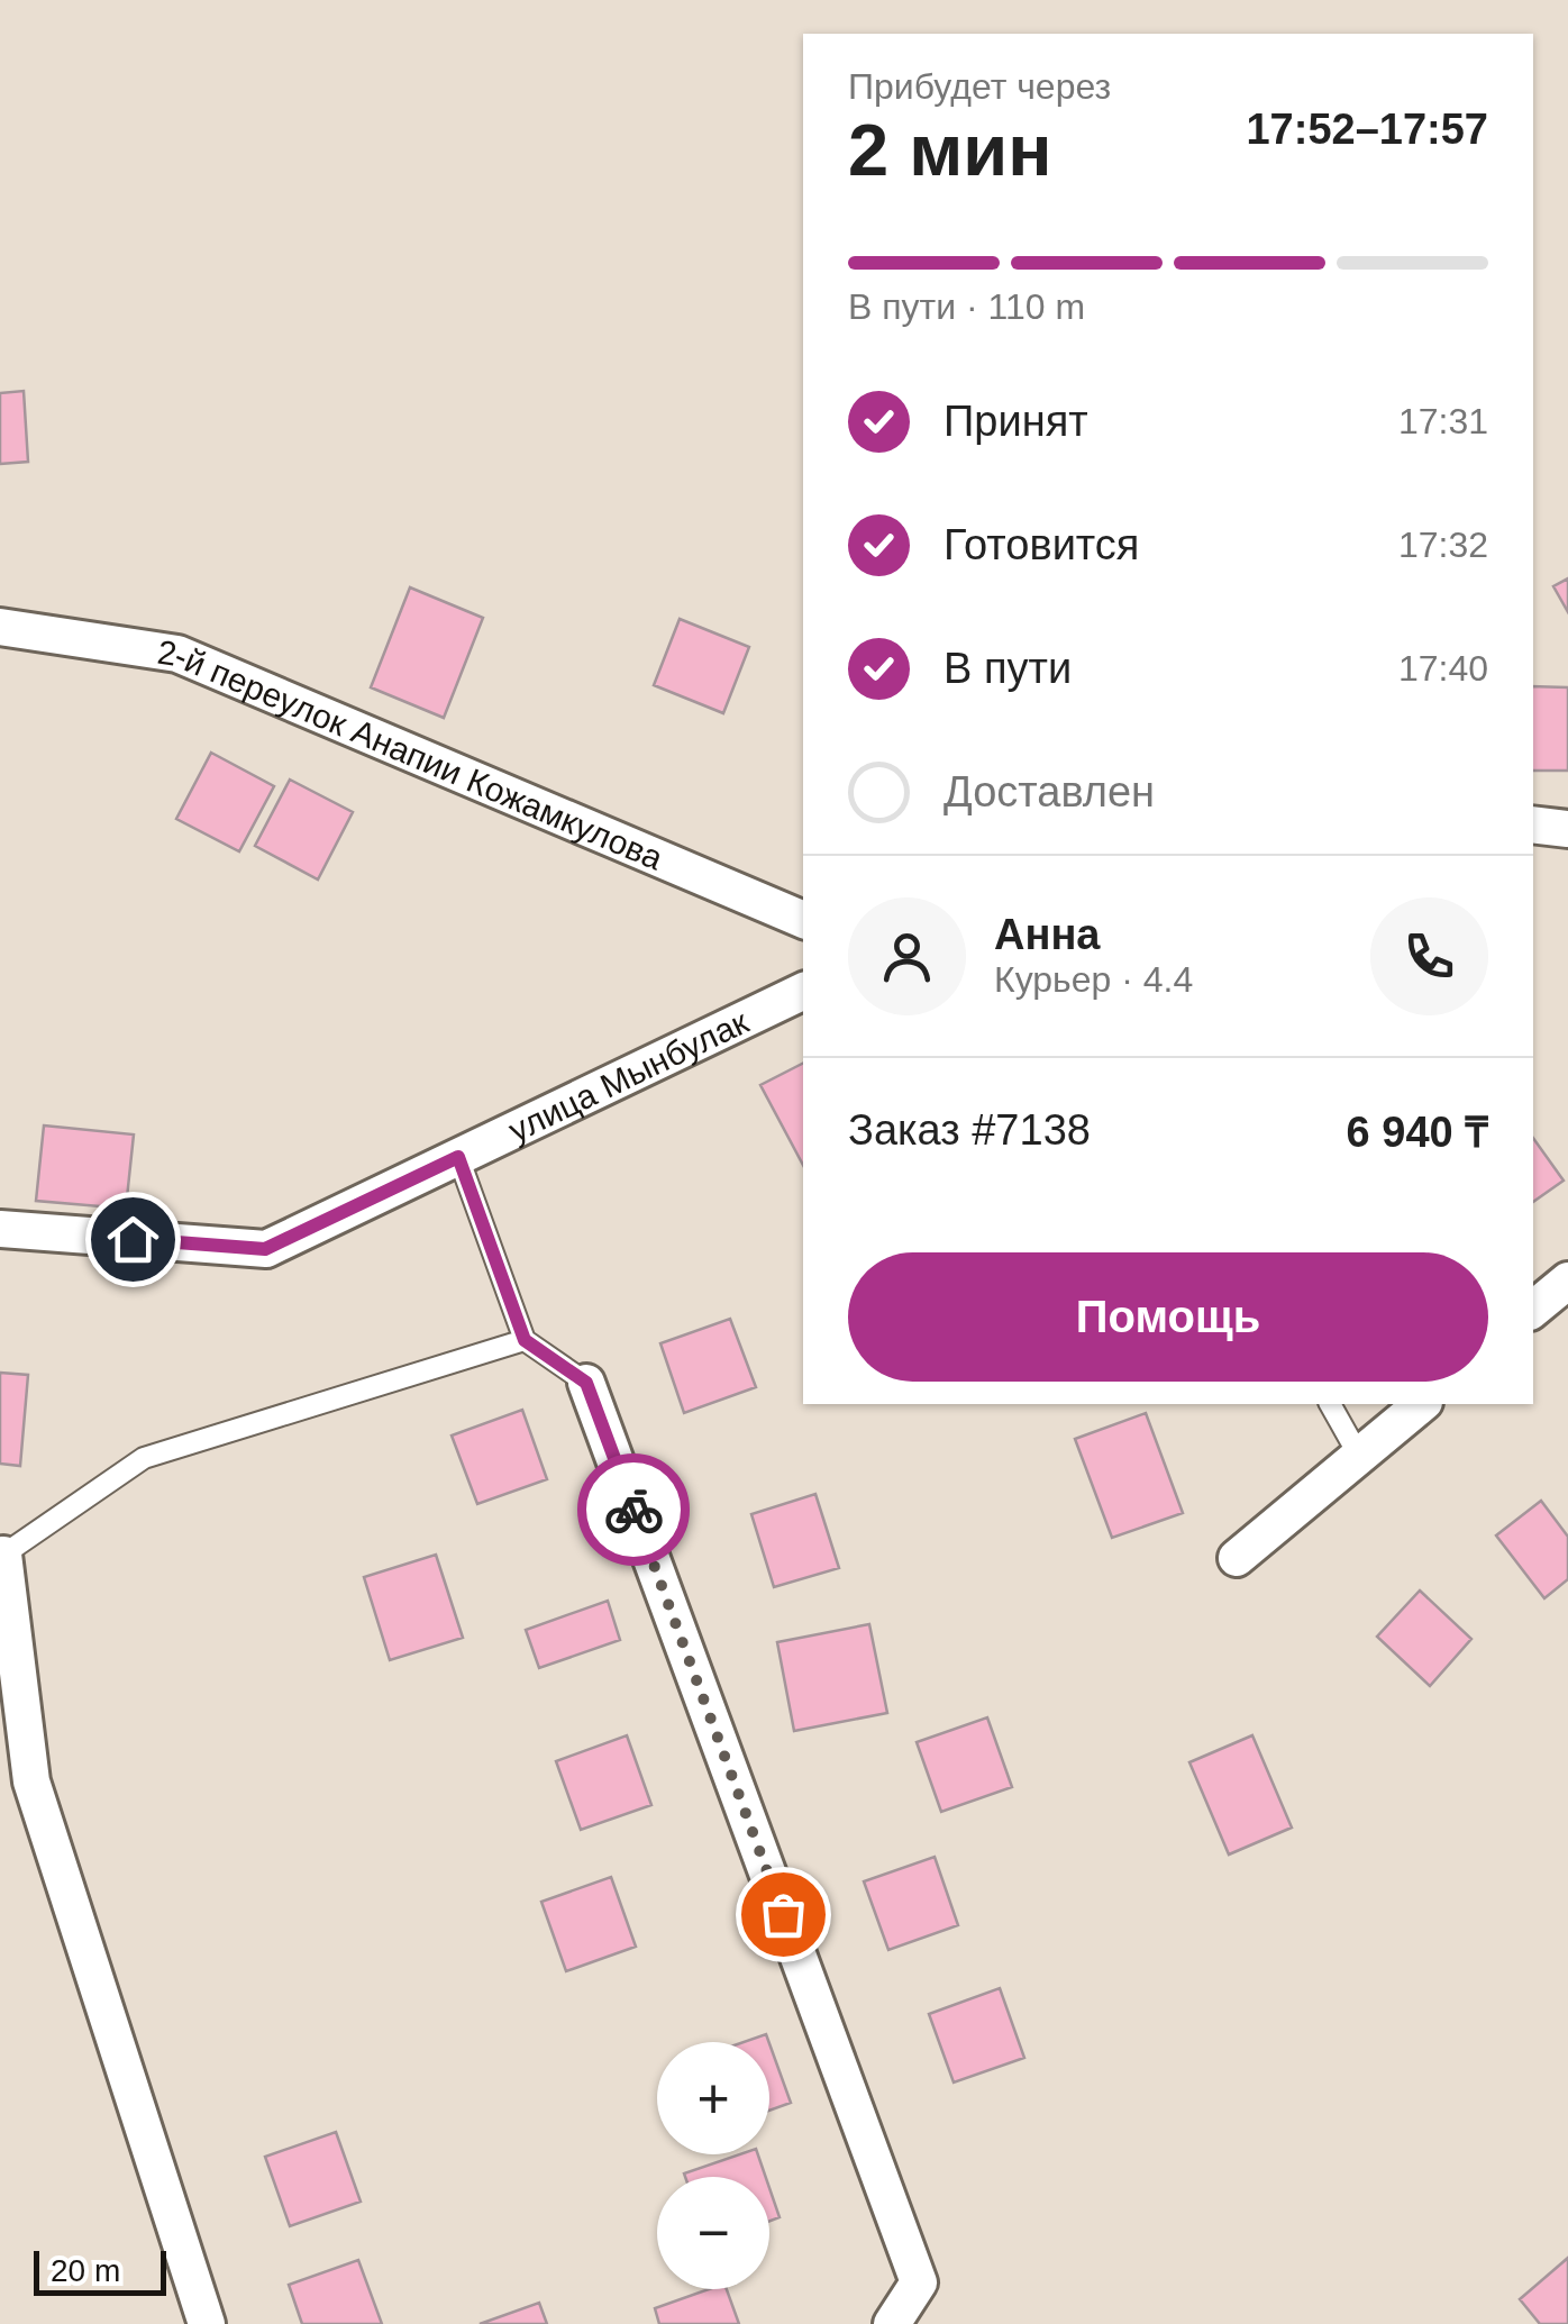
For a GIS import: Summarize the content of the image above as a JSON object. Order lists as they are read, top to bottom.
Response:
{
  "streets": {
    "street": ["2-й переулок Анапии Кожамкулова", "улица Мынбулак"]
  },
  "scale_bar": "20 m",
  "page": {
    "heading": ["2 мин", "Прибудет через", "17:52–17:57"],
    "panel": [
      "Анна",
      "Курьер · 4.4",
      "Заказ #7138",
      "6 940 ₸"
    ],
    "bar": "В пути · 110 m",
    "list": [
      ["Принят", "17:31"],
      ["Готовится", "17:32"],
      ["В пути", "17:40"],
      "Доставлен"
    ],
    "buttons": "Помощь",
    "map_buttons": ["+", "−"],
    "scale": "20 m"
  }
}
